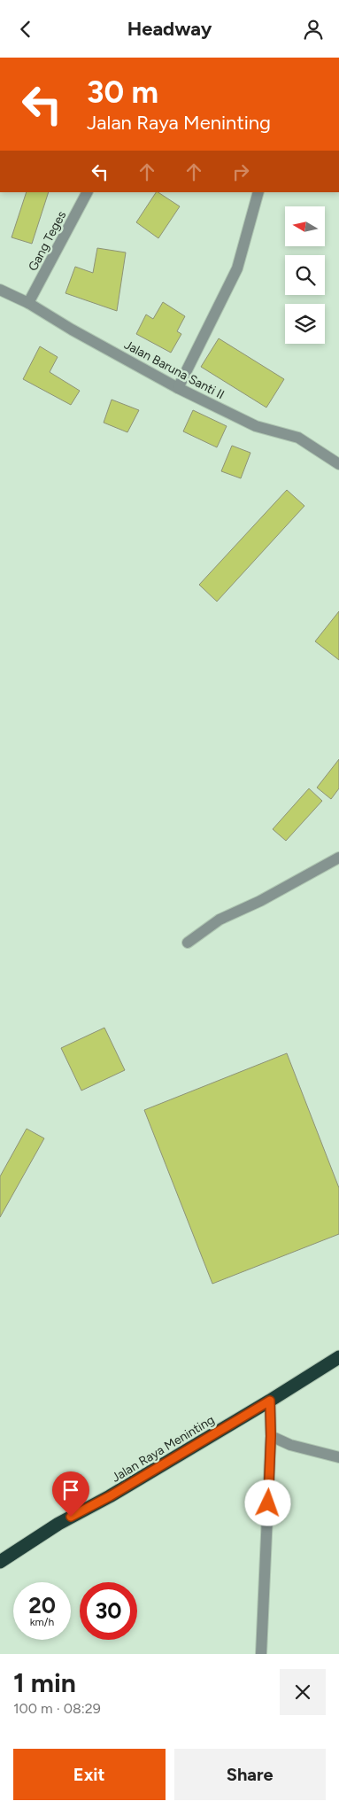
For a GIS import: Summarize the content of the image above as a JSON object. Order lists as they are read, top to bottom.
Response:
{
  "streets": {
    "highway": ["Jalan Raya Meninting"],
    "street": ["Gang Teges", "Jalan Baruna Santi II"]
  },
  "crossings": [
    ["Gang Teges", "Jalan Baruna Santi II"]
  ],
  "north": "left",
  "page": {
    "header": "Headway",
    "turn": ["30 m", "Jalan Raya Meninting"],
    "speed": "20 km/h",
    "limit": "30",
    "heading": ["1 min", "100 m · 08:29"],
    "buttons": ["Exit", "Share"]
  }
}
